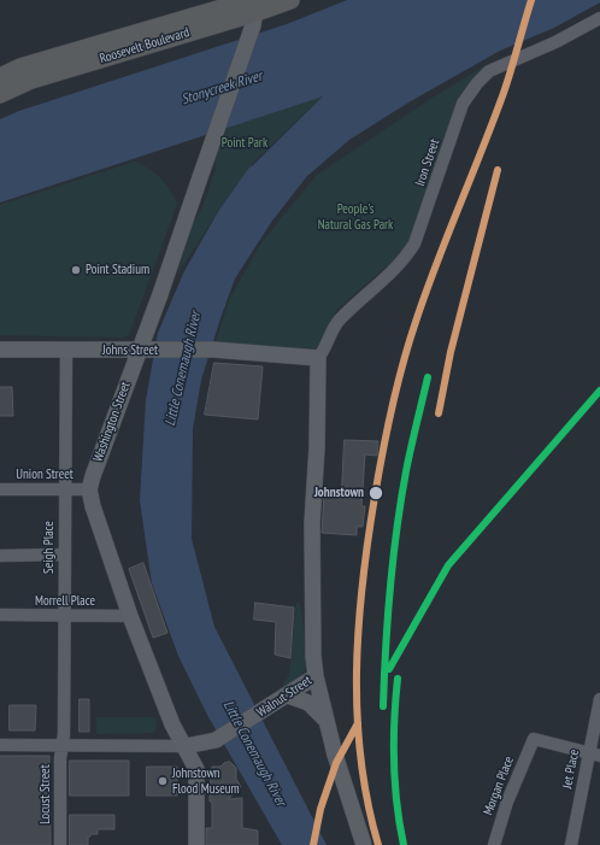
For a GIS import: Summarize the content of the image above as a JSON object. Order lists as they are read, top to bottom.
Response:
{
  "streets": {
    "highway": ["Roosevelt Boulevard"],
    "main road": ["Johns Street", "Washington Street", "Walnut Street"],
    "street": [
      "Iron Street",
      "Union Street",
      "Seigh Place",
      "Morrell Place",
      "Jet Place",
      "Morgan Place",
      "Locust Street"
    ]
  },
  "crossings": [
    ["Roosevelt Boulevard", "Washington Street"],
    ["Iron Street", "Johns Street"],
    ["Iron Street", "Walnut Street"],
    ["Johns Street", "Washington Street"],
    ["Johns Street", "Seigh Place"],
    ["Johns Street", "Walnut Street"],
    ["Washington Street", "Union Street"],
    ["Union Street", "Seigh Place"],
    ["Seigh Place", "Morrell Place"],
    ["Seigh Place", "Walnut Street"],
    ["Seigh Place", "Locust Street"],
    ["Walnut Street", "Locust Street"],
    ["Jet Place", "Morgan Place"]
  ],
  "water": ["Stonycreek River", "Little Conemaugh River"],
  "parks": ["Point Park", "People's Natural Gas Park"],
  "places": ["Point Stadium", "Johnstown", "Johnstown Flood Museum"]
}
